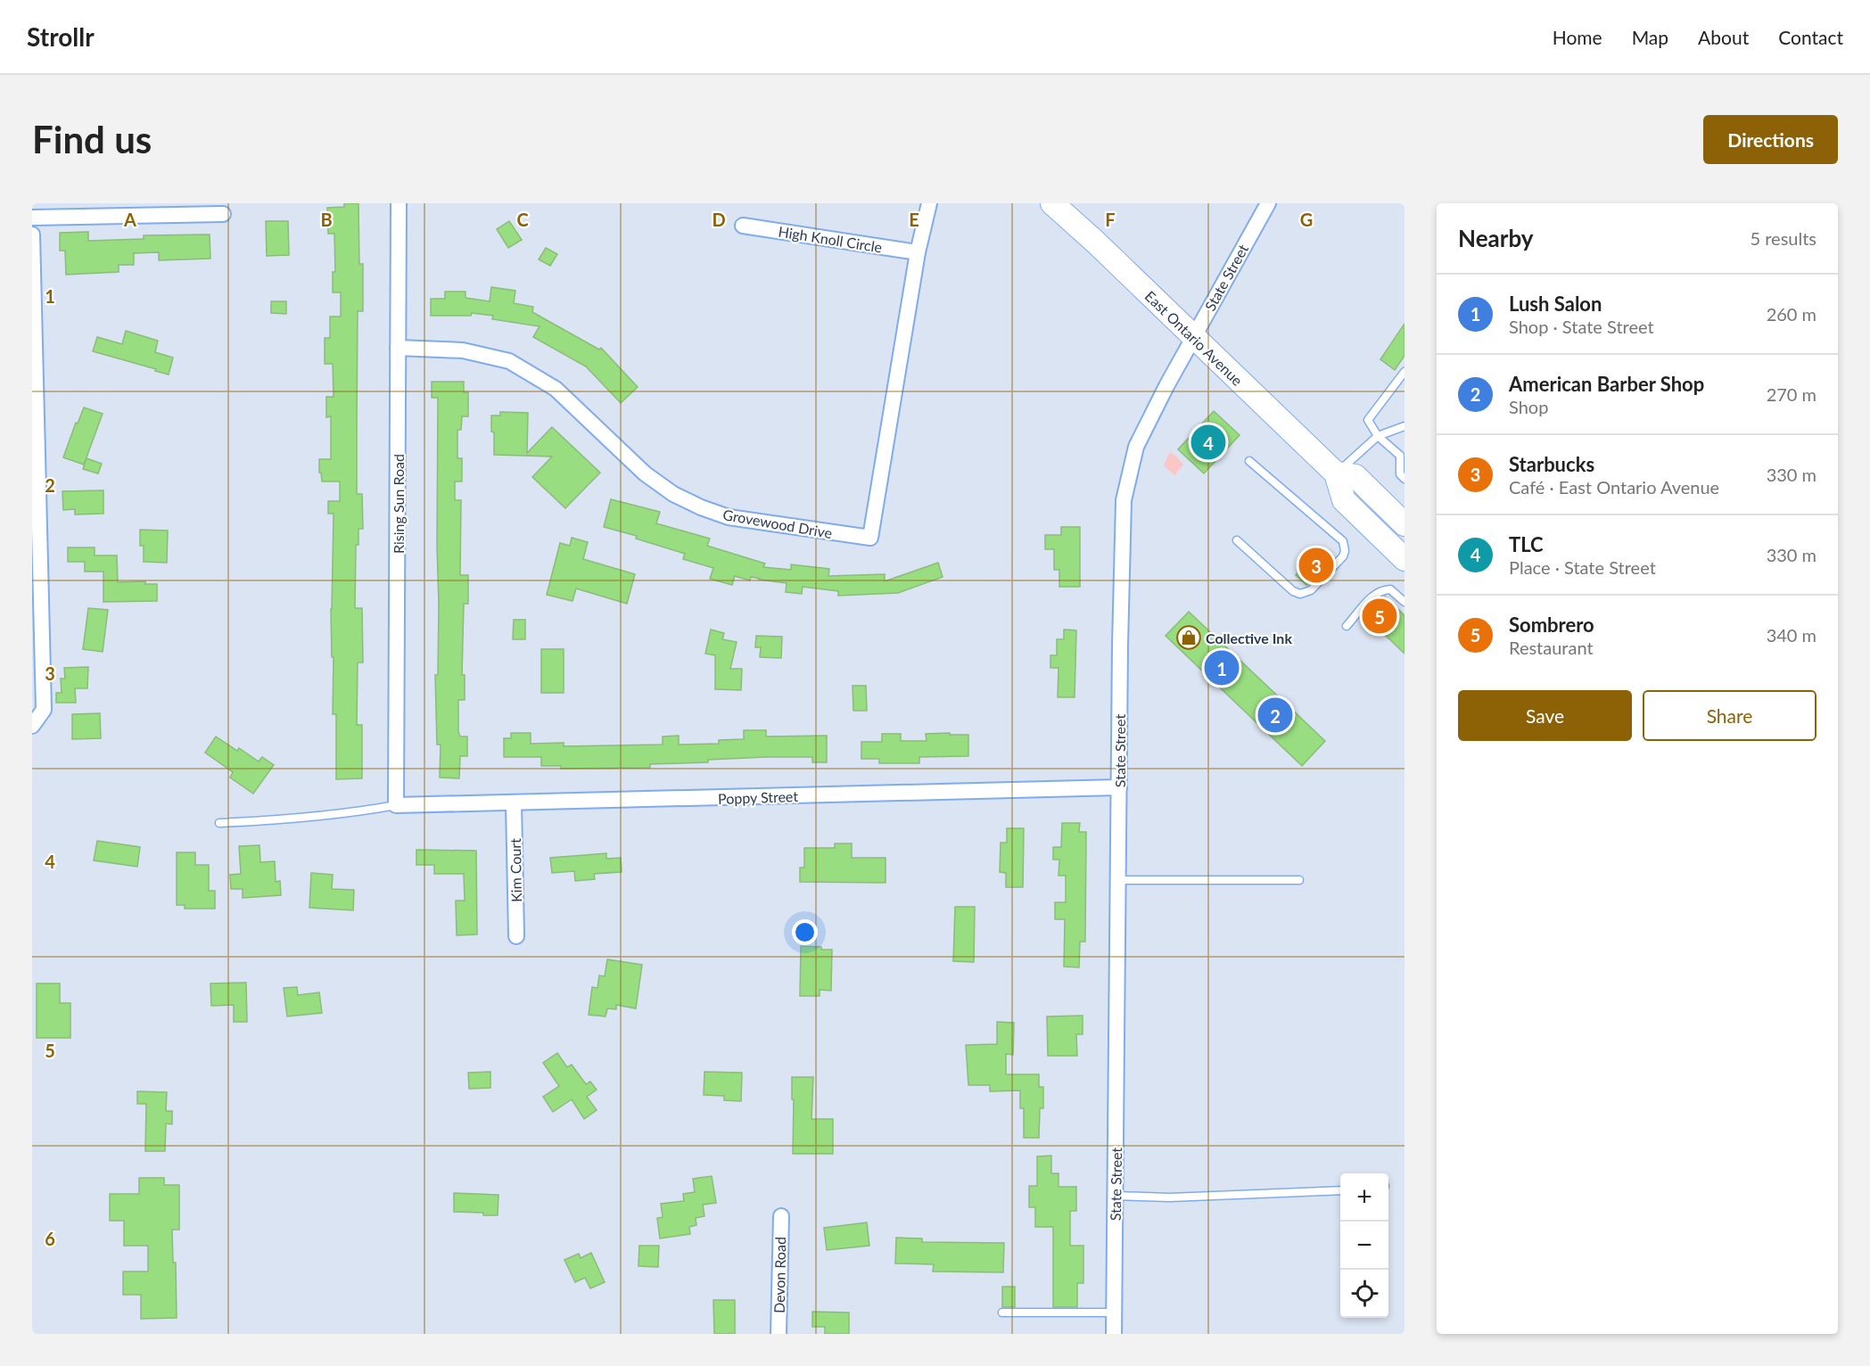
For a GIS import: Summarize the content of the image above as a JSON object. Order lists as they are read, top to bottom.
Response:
{
  "streets": {
    "main road": ["East Ontario Avenue"],
    "street": [
      "High Knoll Circle",
      "State Street",
      "Rising Sun Road",
      "Grovewood Drive",
      "Poppy Street",
      "Kim Court",
      "Devon Road"
    ]
  },
  "crossings": [
    ["High Knoll Circle", "Grovewood Drive"],
    ["State Street", "East Ontario Avenue"],
    ["State Street", "Poppy Street"],
    ["Rising Sun Road", "Grovewood Drive"],
    ["Rising Sun Road", "Poppy Street"],
    ["Poppy Street", "Kim Court"]
  ],
  "places": {
    "shop": ["Collective Ink"]
  },
  "page": {
    "header": "Strollr",
    "nav": [
      "Home",
      "Map",
      "About",
      "Contact"
    ],
    "buttons": [
      "Directions",
      ["Save", "Share"]
    ],
    "title": "Find us",
    "heading": ["Nearby", "5 results"],
    "list": [
      {
        "mark": "1",
        "name": "Lush Salon",
        "note": "Shop · State Street",
        "value": "260 m"
      },
      {
        "mark": "2",
        "name": "American Barber Shop",
        "note": "Shop",
        "value": "270 m"
      },
      {
        "mark": "3",
        "name": "Starbucks",
        "note": "Café · East Ontario Avenue",
        "value": "330 m"
      },
      {
        "mark": "4",
        "name": "TLC",
        "note": "Place · State Street",
        "value": "330 m"
      },
      {
        "mark": "5",
        "name": "Sombrero",
        "note": "Restaurant",
        "value": "340 m"
      }
    ],
    "pins": [
      "4",
      "3",
      "5",
      "1",
      "2"
    ],
    "map_buttons": ["+", "−"]
  },
  "grid": {
    "columns": [
      "A",
      "B",
      "C",
      "D",
      "E",
      "F",
      "G"
    ],
    "rows": [
      "1",
      "2",
      "3",
      "4",
      "5",
      "6"
    ]
  }
}
